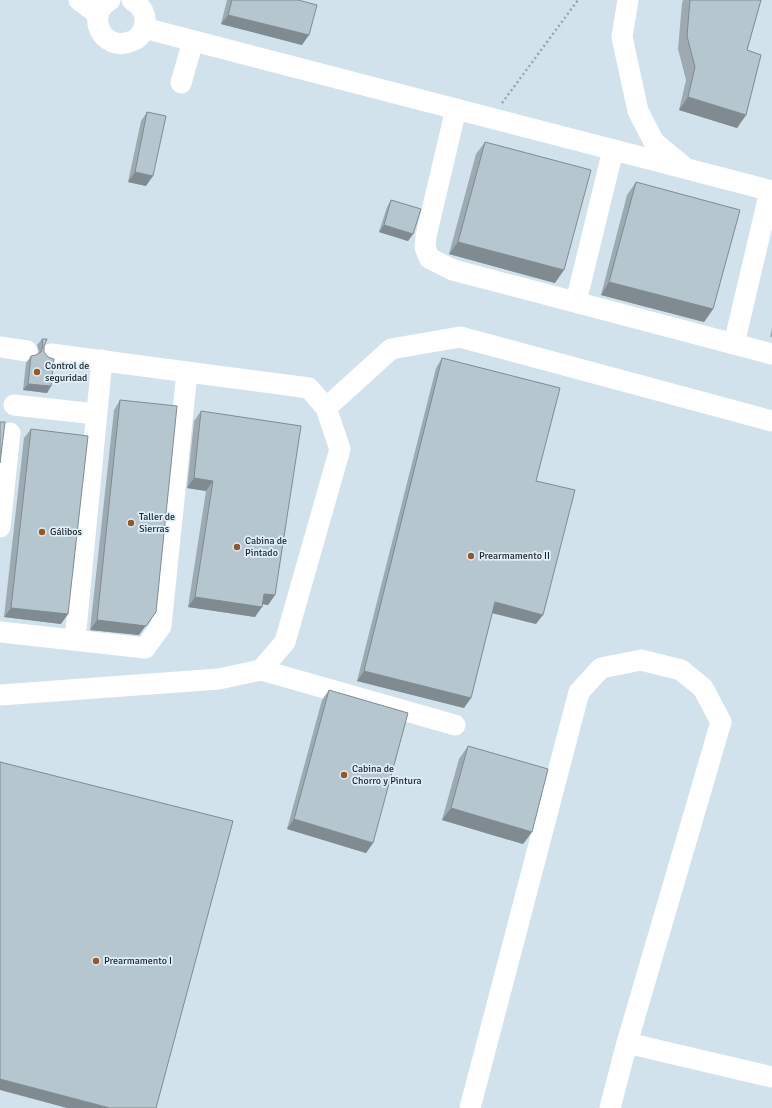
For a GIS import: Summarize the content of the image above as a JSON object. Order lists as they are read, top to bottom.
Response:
{
  "places": [
    "Control de seguridad",
    "Taller de Sierras",
    "Gálibos",
    "Cabina de Pintado",
    "Prearmamento II",
    "Cabina de Chorro y Pintura",
    "Prearmamento I"
  ]
}
